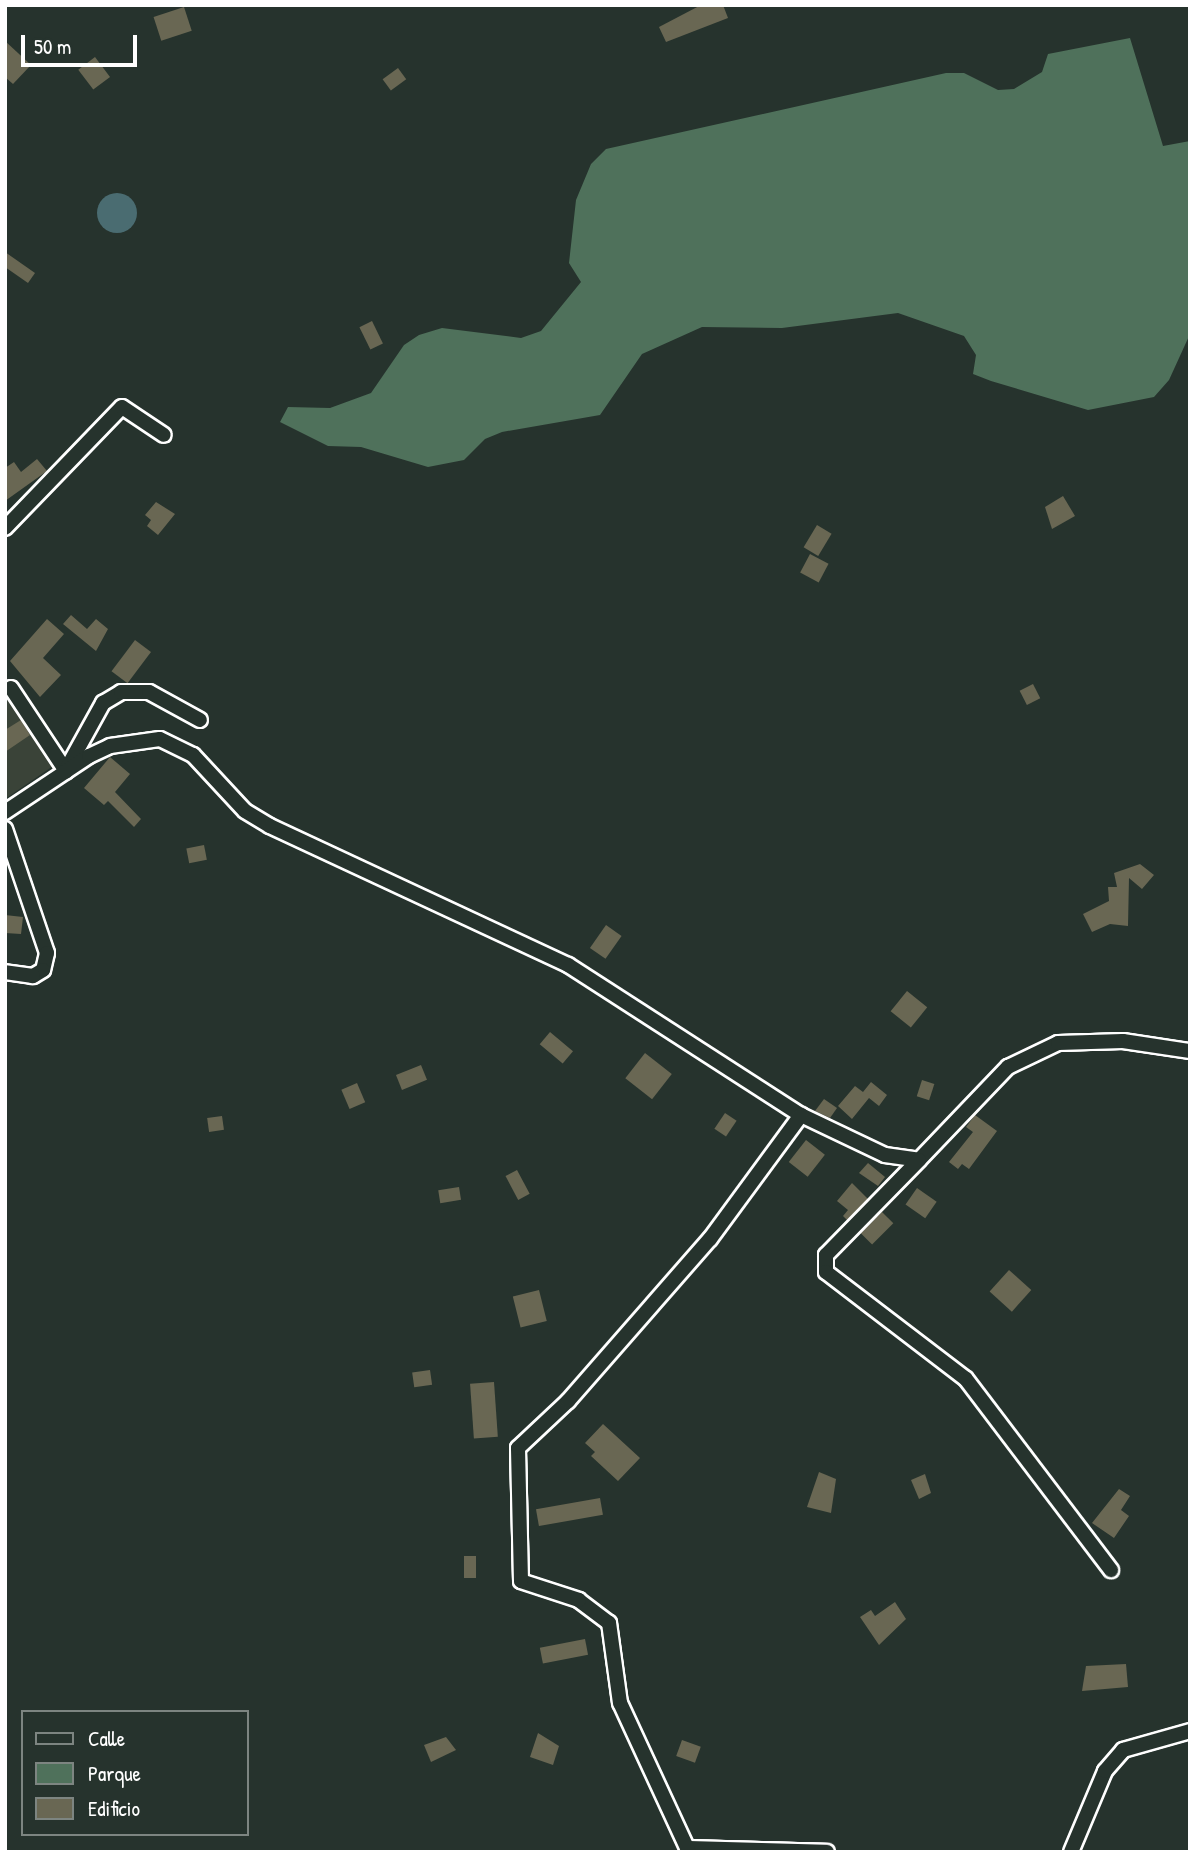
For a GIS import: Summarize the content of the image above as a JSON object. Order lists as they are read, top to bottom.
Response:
{
  "legend": ["Calle", "Parque", "Edificio"],
  "scale_bar": "50 m"
}
